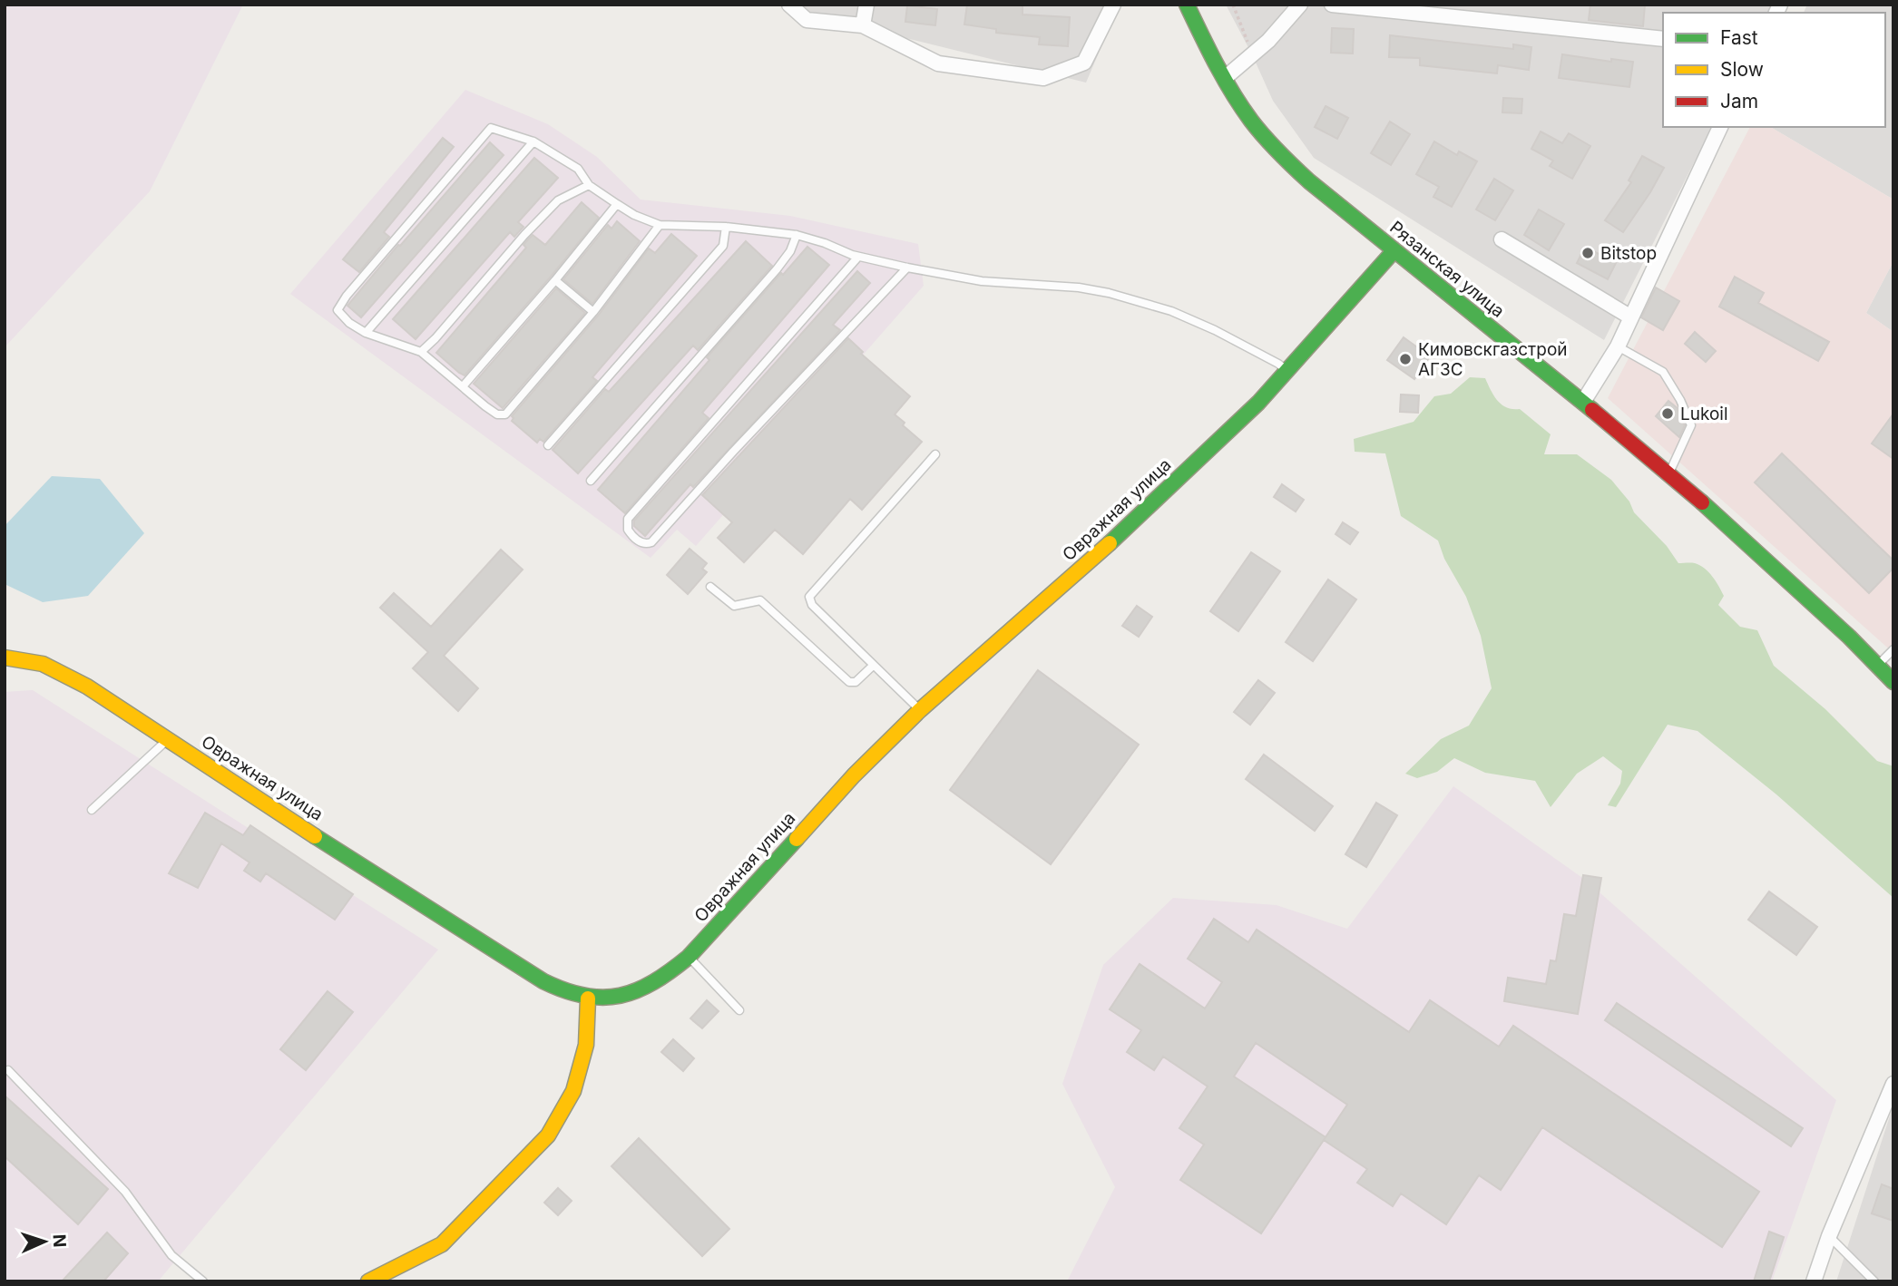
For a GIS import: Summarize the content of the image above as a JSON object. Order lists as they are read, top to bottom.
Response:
{
  "streets": {
    "street": ["Рязанская улица", "Овражная улица"]
  },
  "crossings": [
    ["Рязанская улица", "Овражная улица"]
  ],
  "places": ["Bitstop", "Кимовскгазстрой АГЗС", "Lukoil"],
  "legend": ["Fast", "Slow", "Jam"],
  "north": "right"
}
